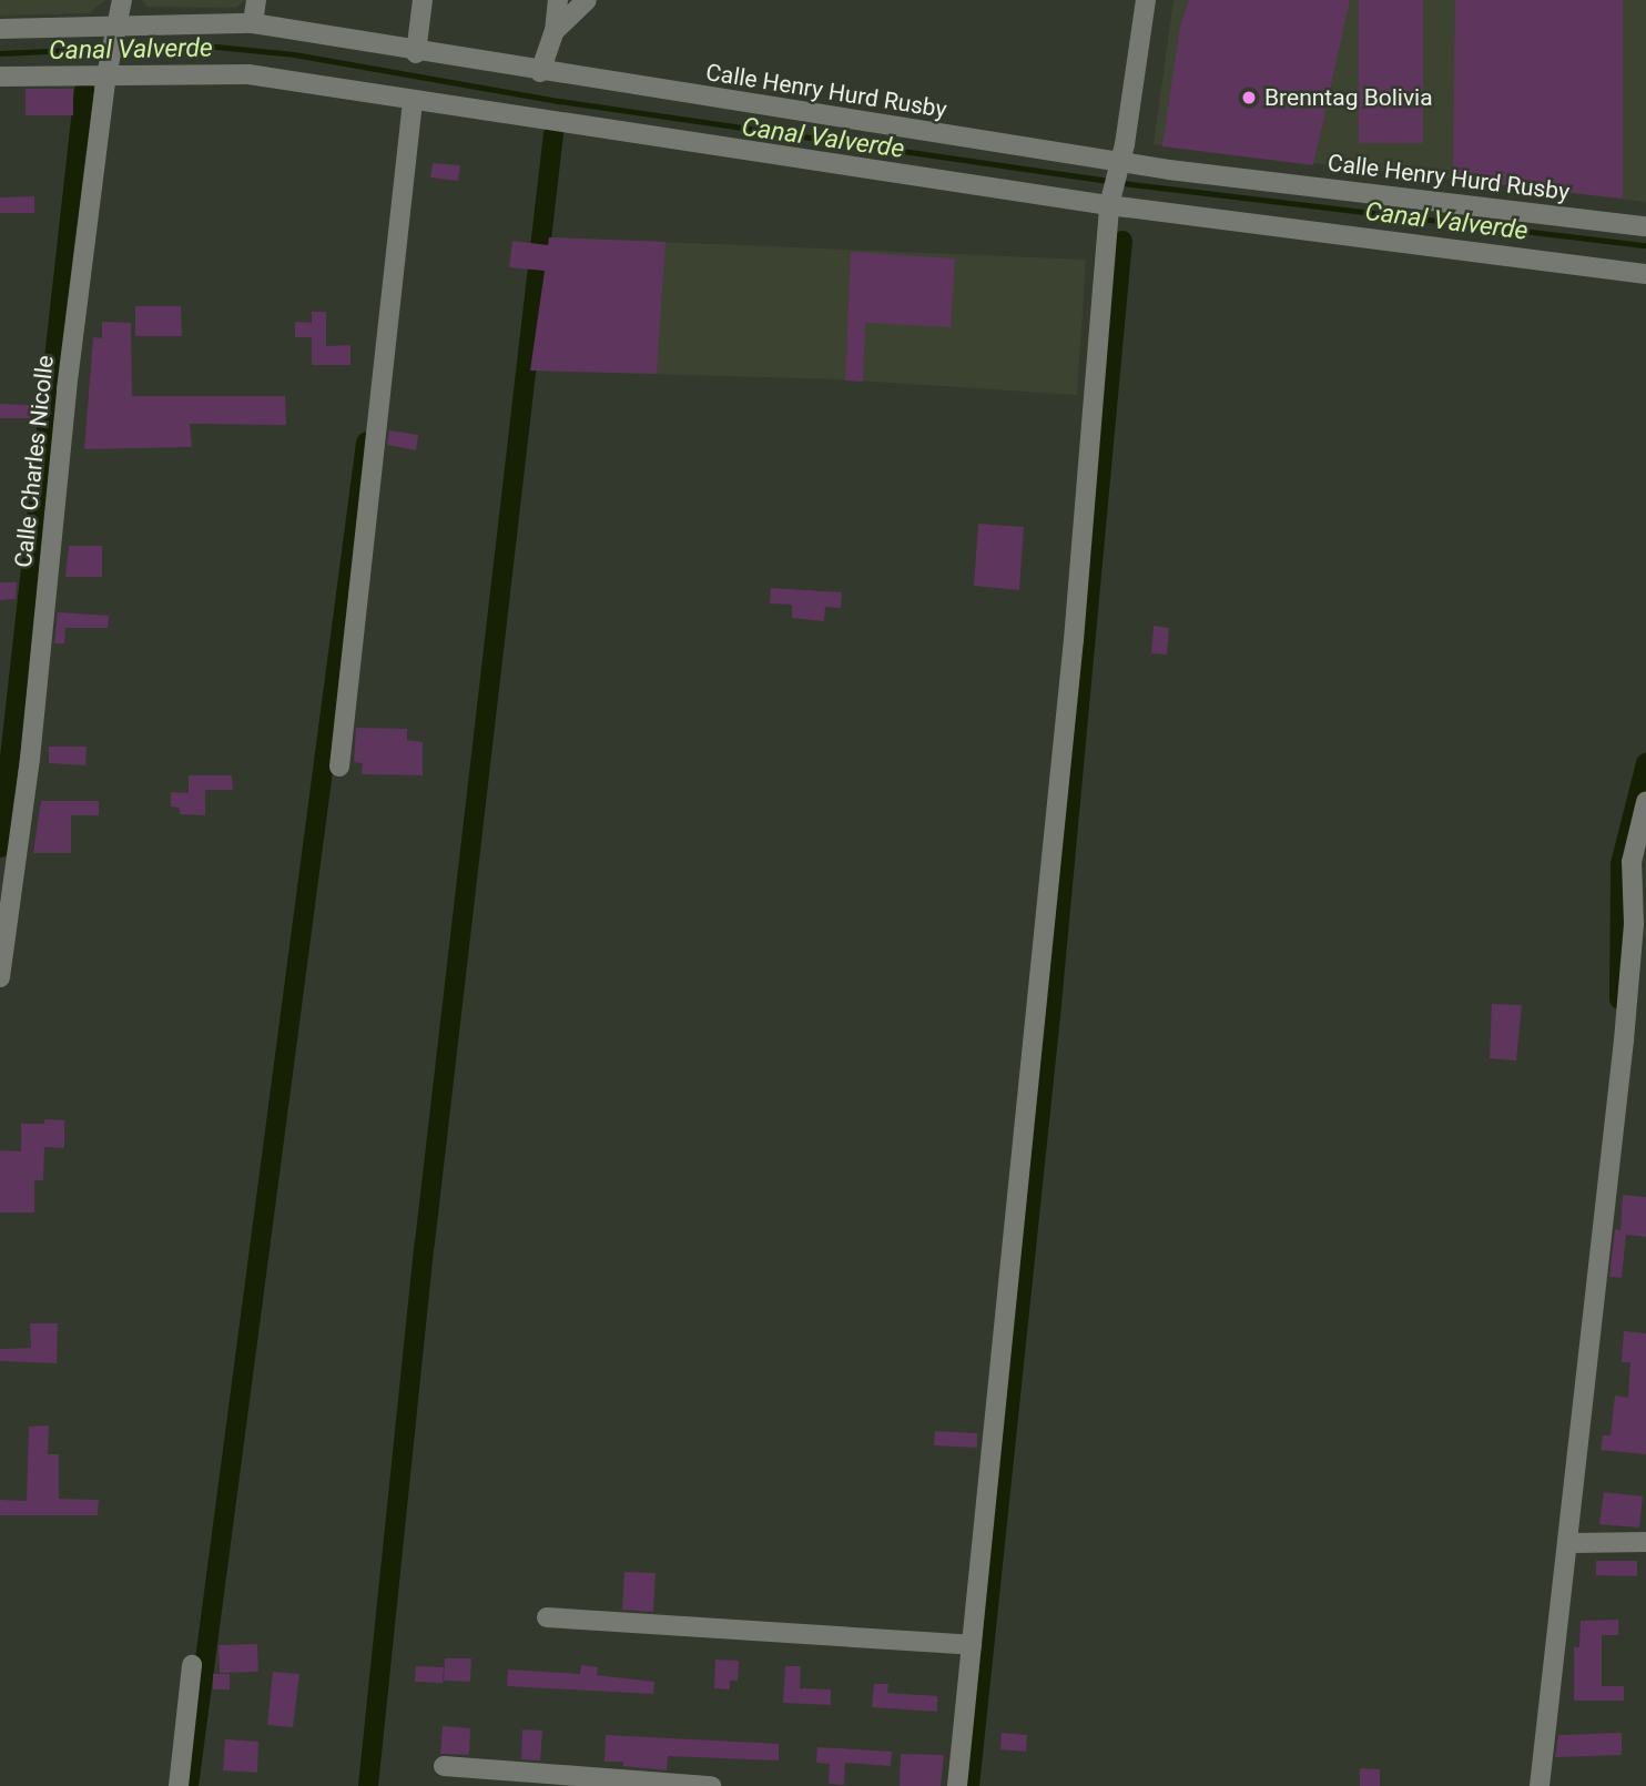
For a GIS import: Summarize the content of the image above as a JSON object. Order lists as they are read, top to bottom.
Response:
{
  "streets": {
    "street": ["Calle Henry Hurd Rusby", "Calle Charles Nicolle"]
  },
  "crossings": [
    ["Calle Henry Hurd Rusby", "Calle Charles Nicolle"]
  ],
  "water": ["Canal Valverde"],
  "places": ["Brenntag Bolivia"]
}
